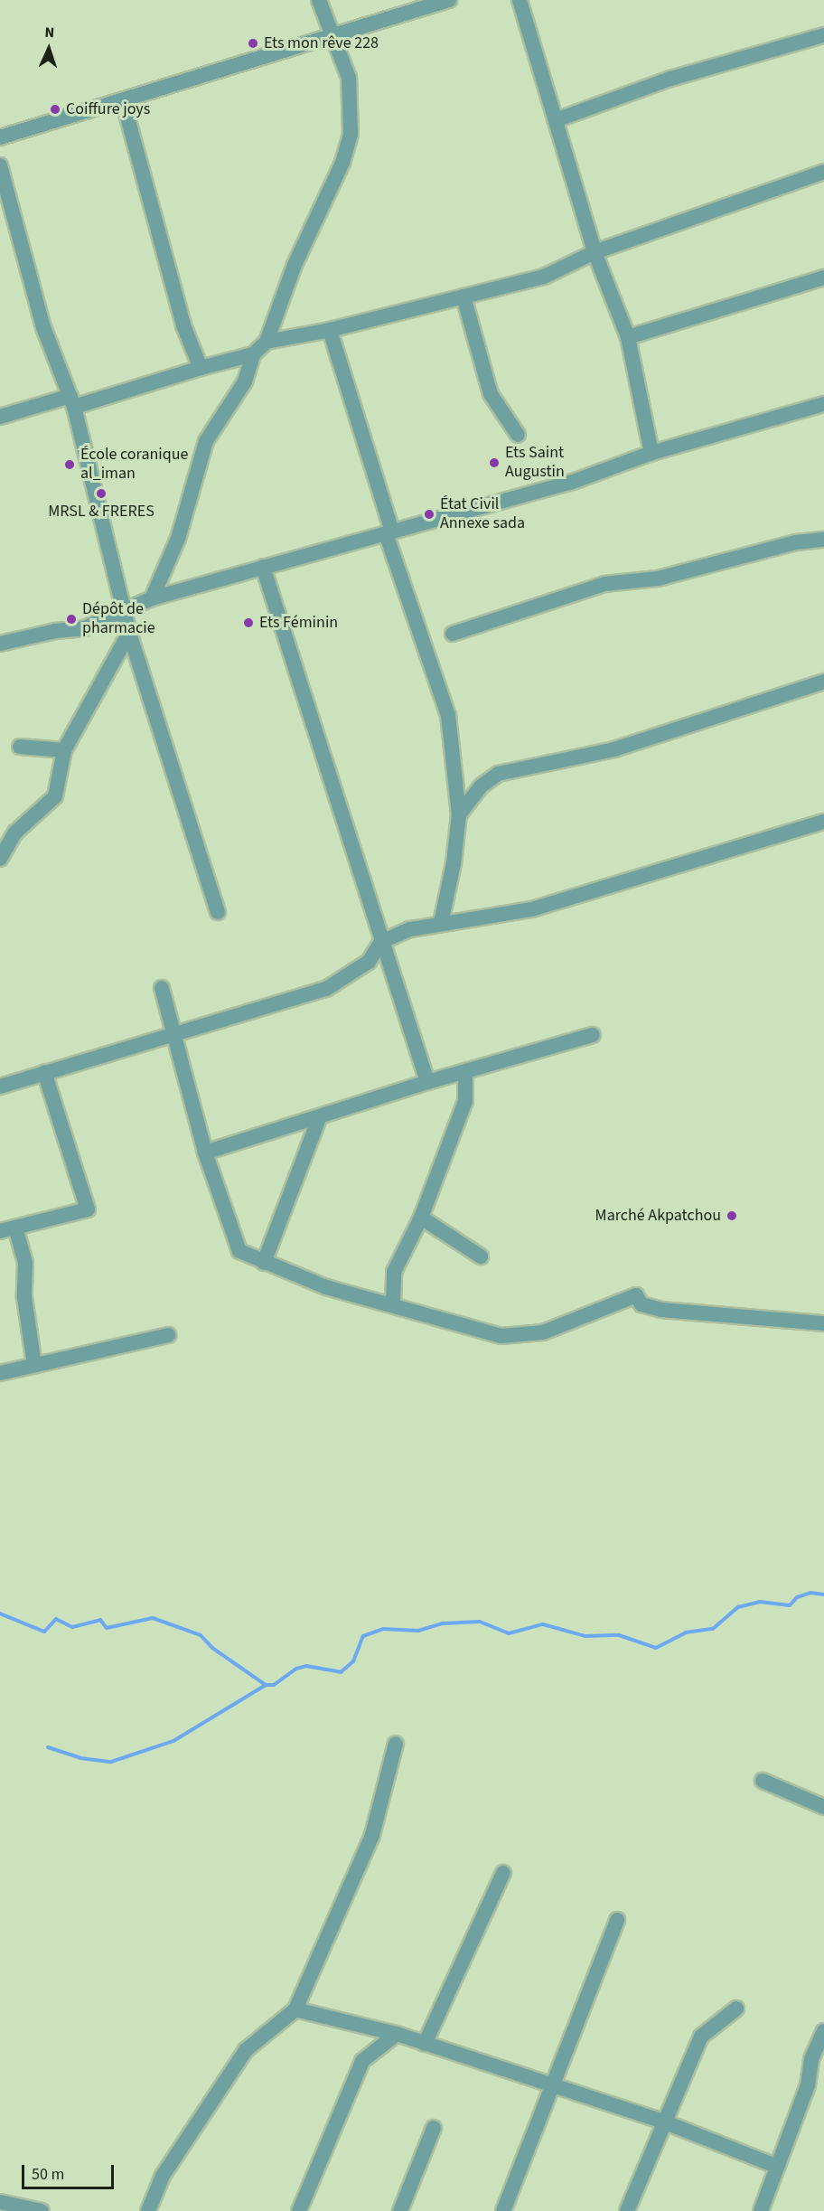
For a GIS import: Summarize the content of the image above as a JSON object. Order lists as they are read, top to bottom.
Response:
{
  "places": [
    "Ets mon rêve 228",
    "Coiffure joys",
    "Ets Saint Augustin",
    "École coranique al_iman",
    "MRSL & FRERES",
    "État Civil Annexe sada",
    "Dépôt de pharmacie",
    "Ets Féminin",
    "Marché Akpatchou"
  ],
  "scale_bar": "50 m",
  "north": "top"
}
